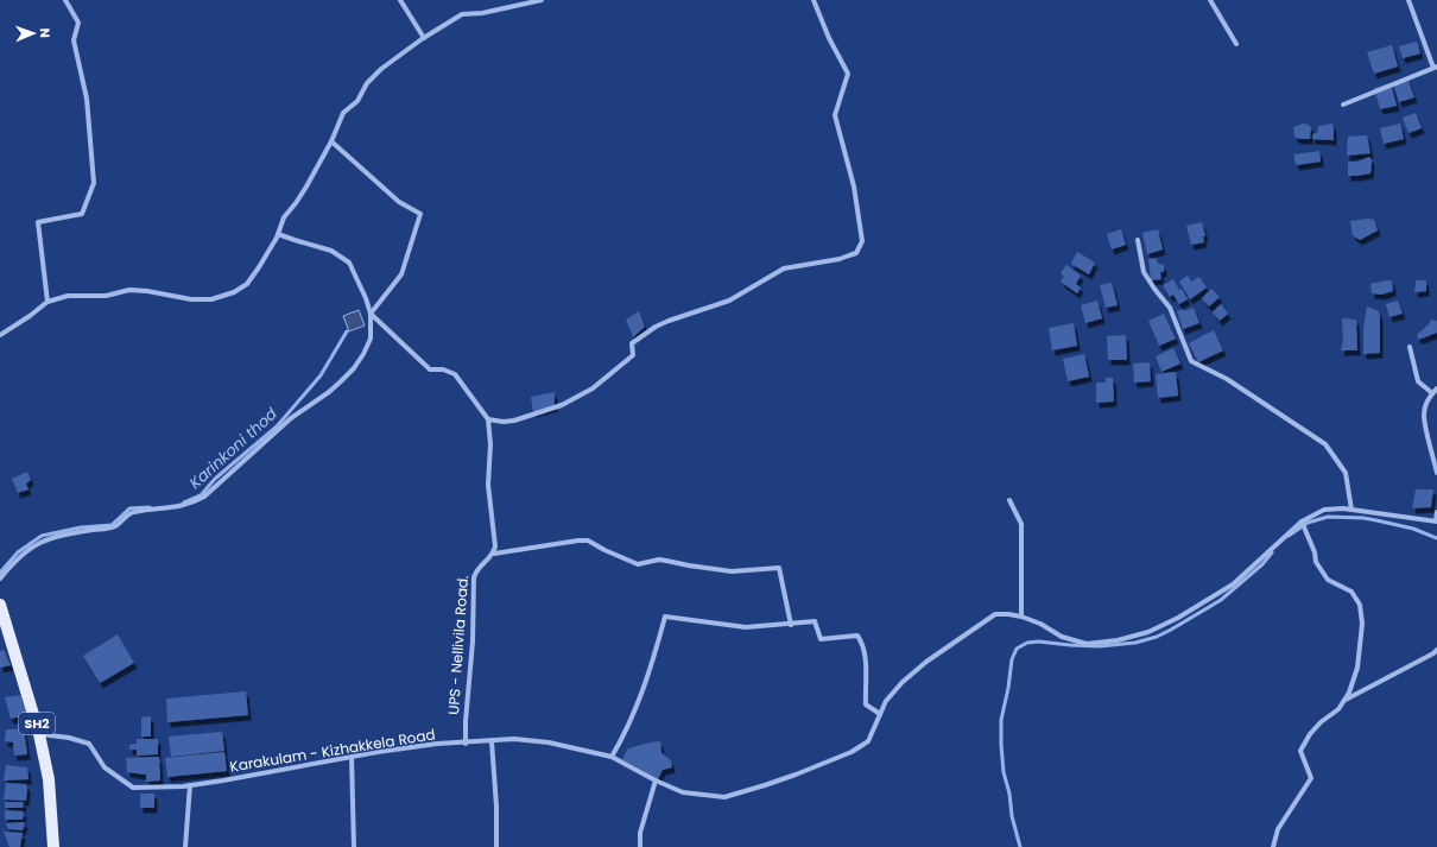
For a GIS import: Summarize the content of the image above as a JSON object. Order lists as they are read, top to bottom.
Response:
{
  "streets": {
    "main road": ["SH2"],
    "street": ["UPS - Nellivila Road.", "Karakulam - Kizhakkela Road"]
  },
  "crossings": [
    ["UPS - Nellivila Road.", "Karakulam - Kizhakkela Road"],
    ["SH2", "Karakulam - Kizhakkela Road"]
  ],
  "water": ["Karinkoni thod"],
  "north": "right"
}
